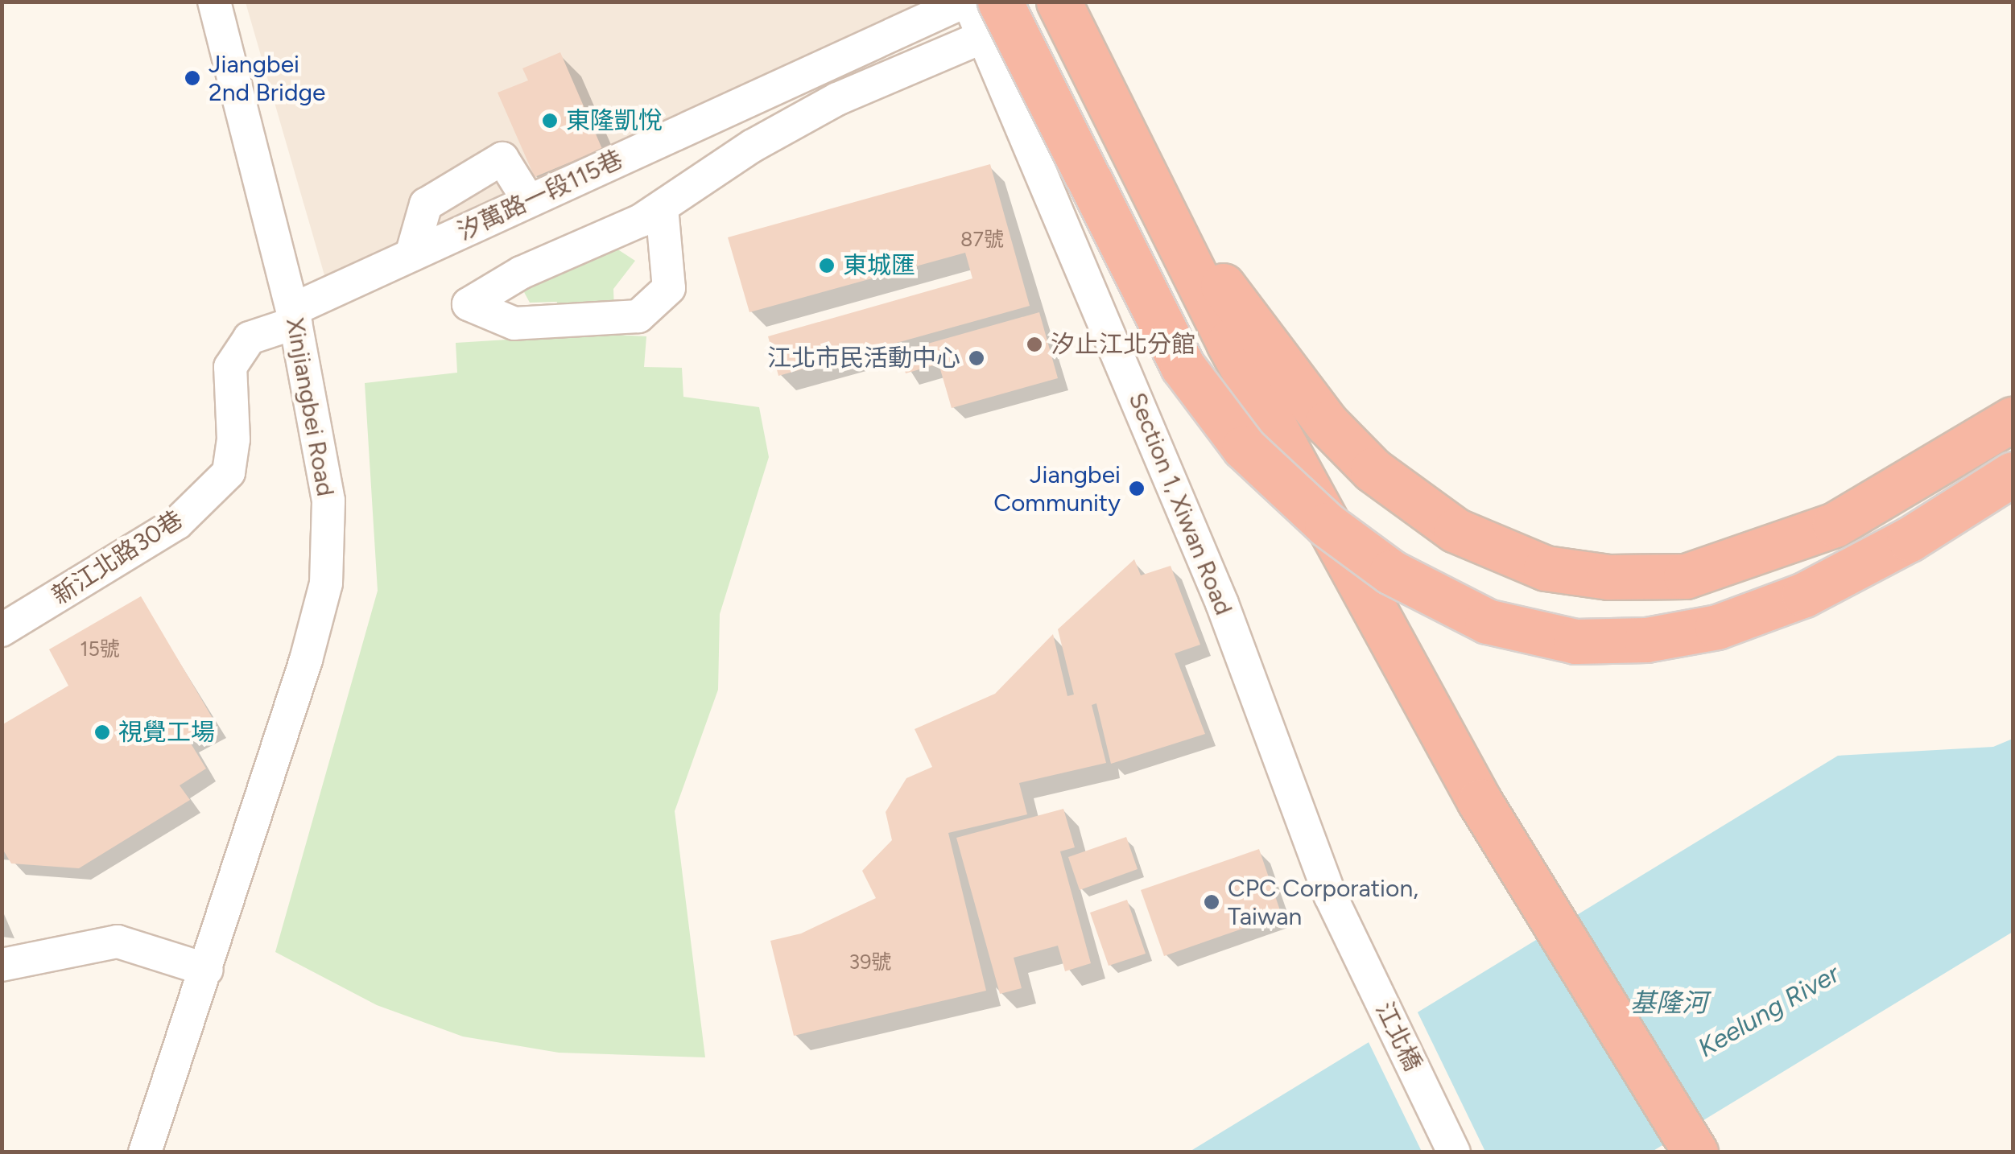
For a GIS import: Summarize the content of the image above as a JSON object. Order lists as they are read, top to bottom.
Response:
{
  "streets": {
    "street": [
      "汐萬路一段115巷",
      "Xinjiangbei Road",
      "Section 1, Xiwan Road",
      "新江北路30巷",
      "江北橋"
    ]
  },
  "crossings": [
    ["汐萬路一段115巷", "Xinjiangbei Road"],
    ["汐萬路一段115巷", "Section 1, Xiwan Road"],
    ["汐萬路一段115巷", "新江北路30巷"],
    ["Xinjiangbei Road", "新江北路30巷"],
    ["Section 1, Xiwan Road", "江北橋"]
  ],
  "water": ["基隆河", "Keelung River"],
  "places": [
    "Jiangbei 2nd Bridge",
    "東隆凱悅",
    "東城匯",
    "汐止江北分館",
    "江北市民活動中心",
    "Jiangbei Community",
    "視覺工場",
    "CPC Corporation, Taiwan"
  ],
  "house_numbers": ["87號", "15號", "39號"]
}
